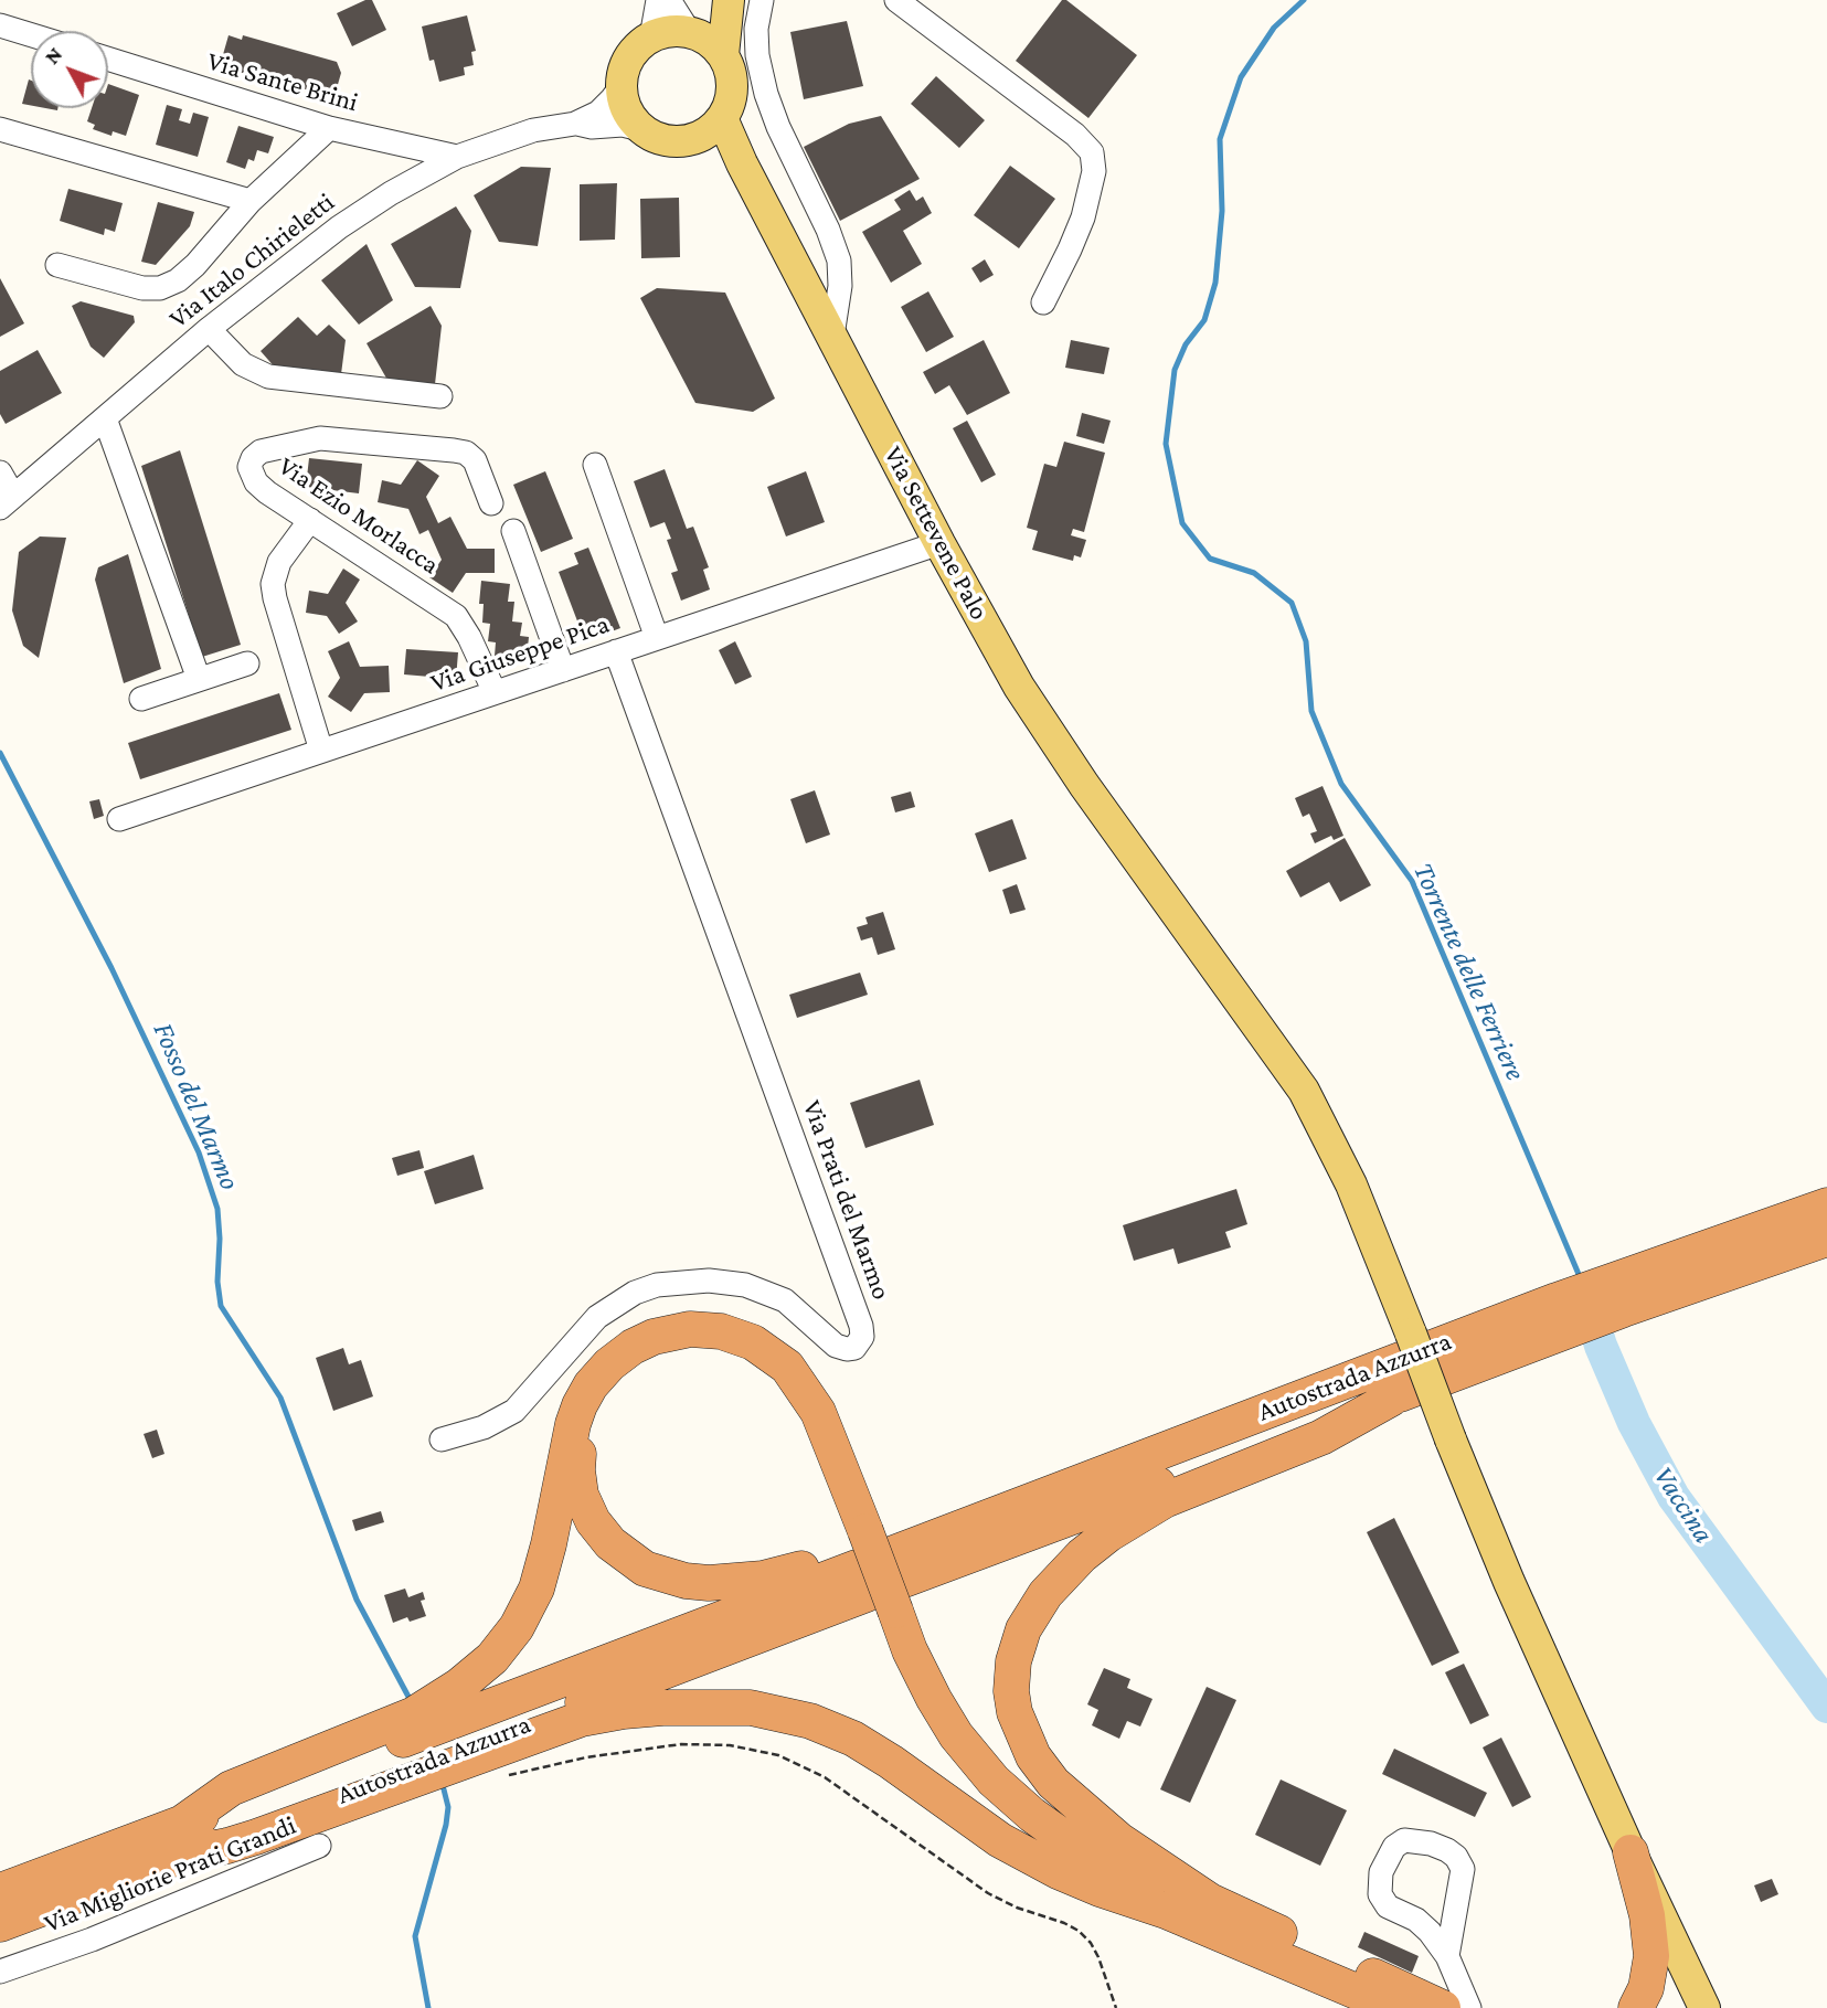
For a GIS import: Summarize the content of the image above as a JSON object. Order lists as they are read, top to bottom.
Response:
{
  "streets": {
    "highway": ["Autostrada Azzurra"],
    "main road": ["Via Settevene Palo"],
    "street": [
      "Via Sante Brini",
      "Via Italo Chirieletti",
      "Via Ezio Morlacca",
      "Via Giuseppe Pica",
      "Via Prati del Marmo",
      "Via Migliorie Prati Grandi"
    ]
  },
  "crossings": [
    ["Via Sante Brini", "Via Italo Chirieletti"],
    ["Via Ezio Morlacca", "Via Giuseppe Pica"],
    ["Via Settevene Palo", "Via Giuseppe Pica"],
    ["Via Giuseppe Pica", "Via Prati del Marmo"]
  ],
  "water": ["Torrente delle Ferriere", "Fosso del Marmo", "Vaccina"],
  "north": "top left"
}
